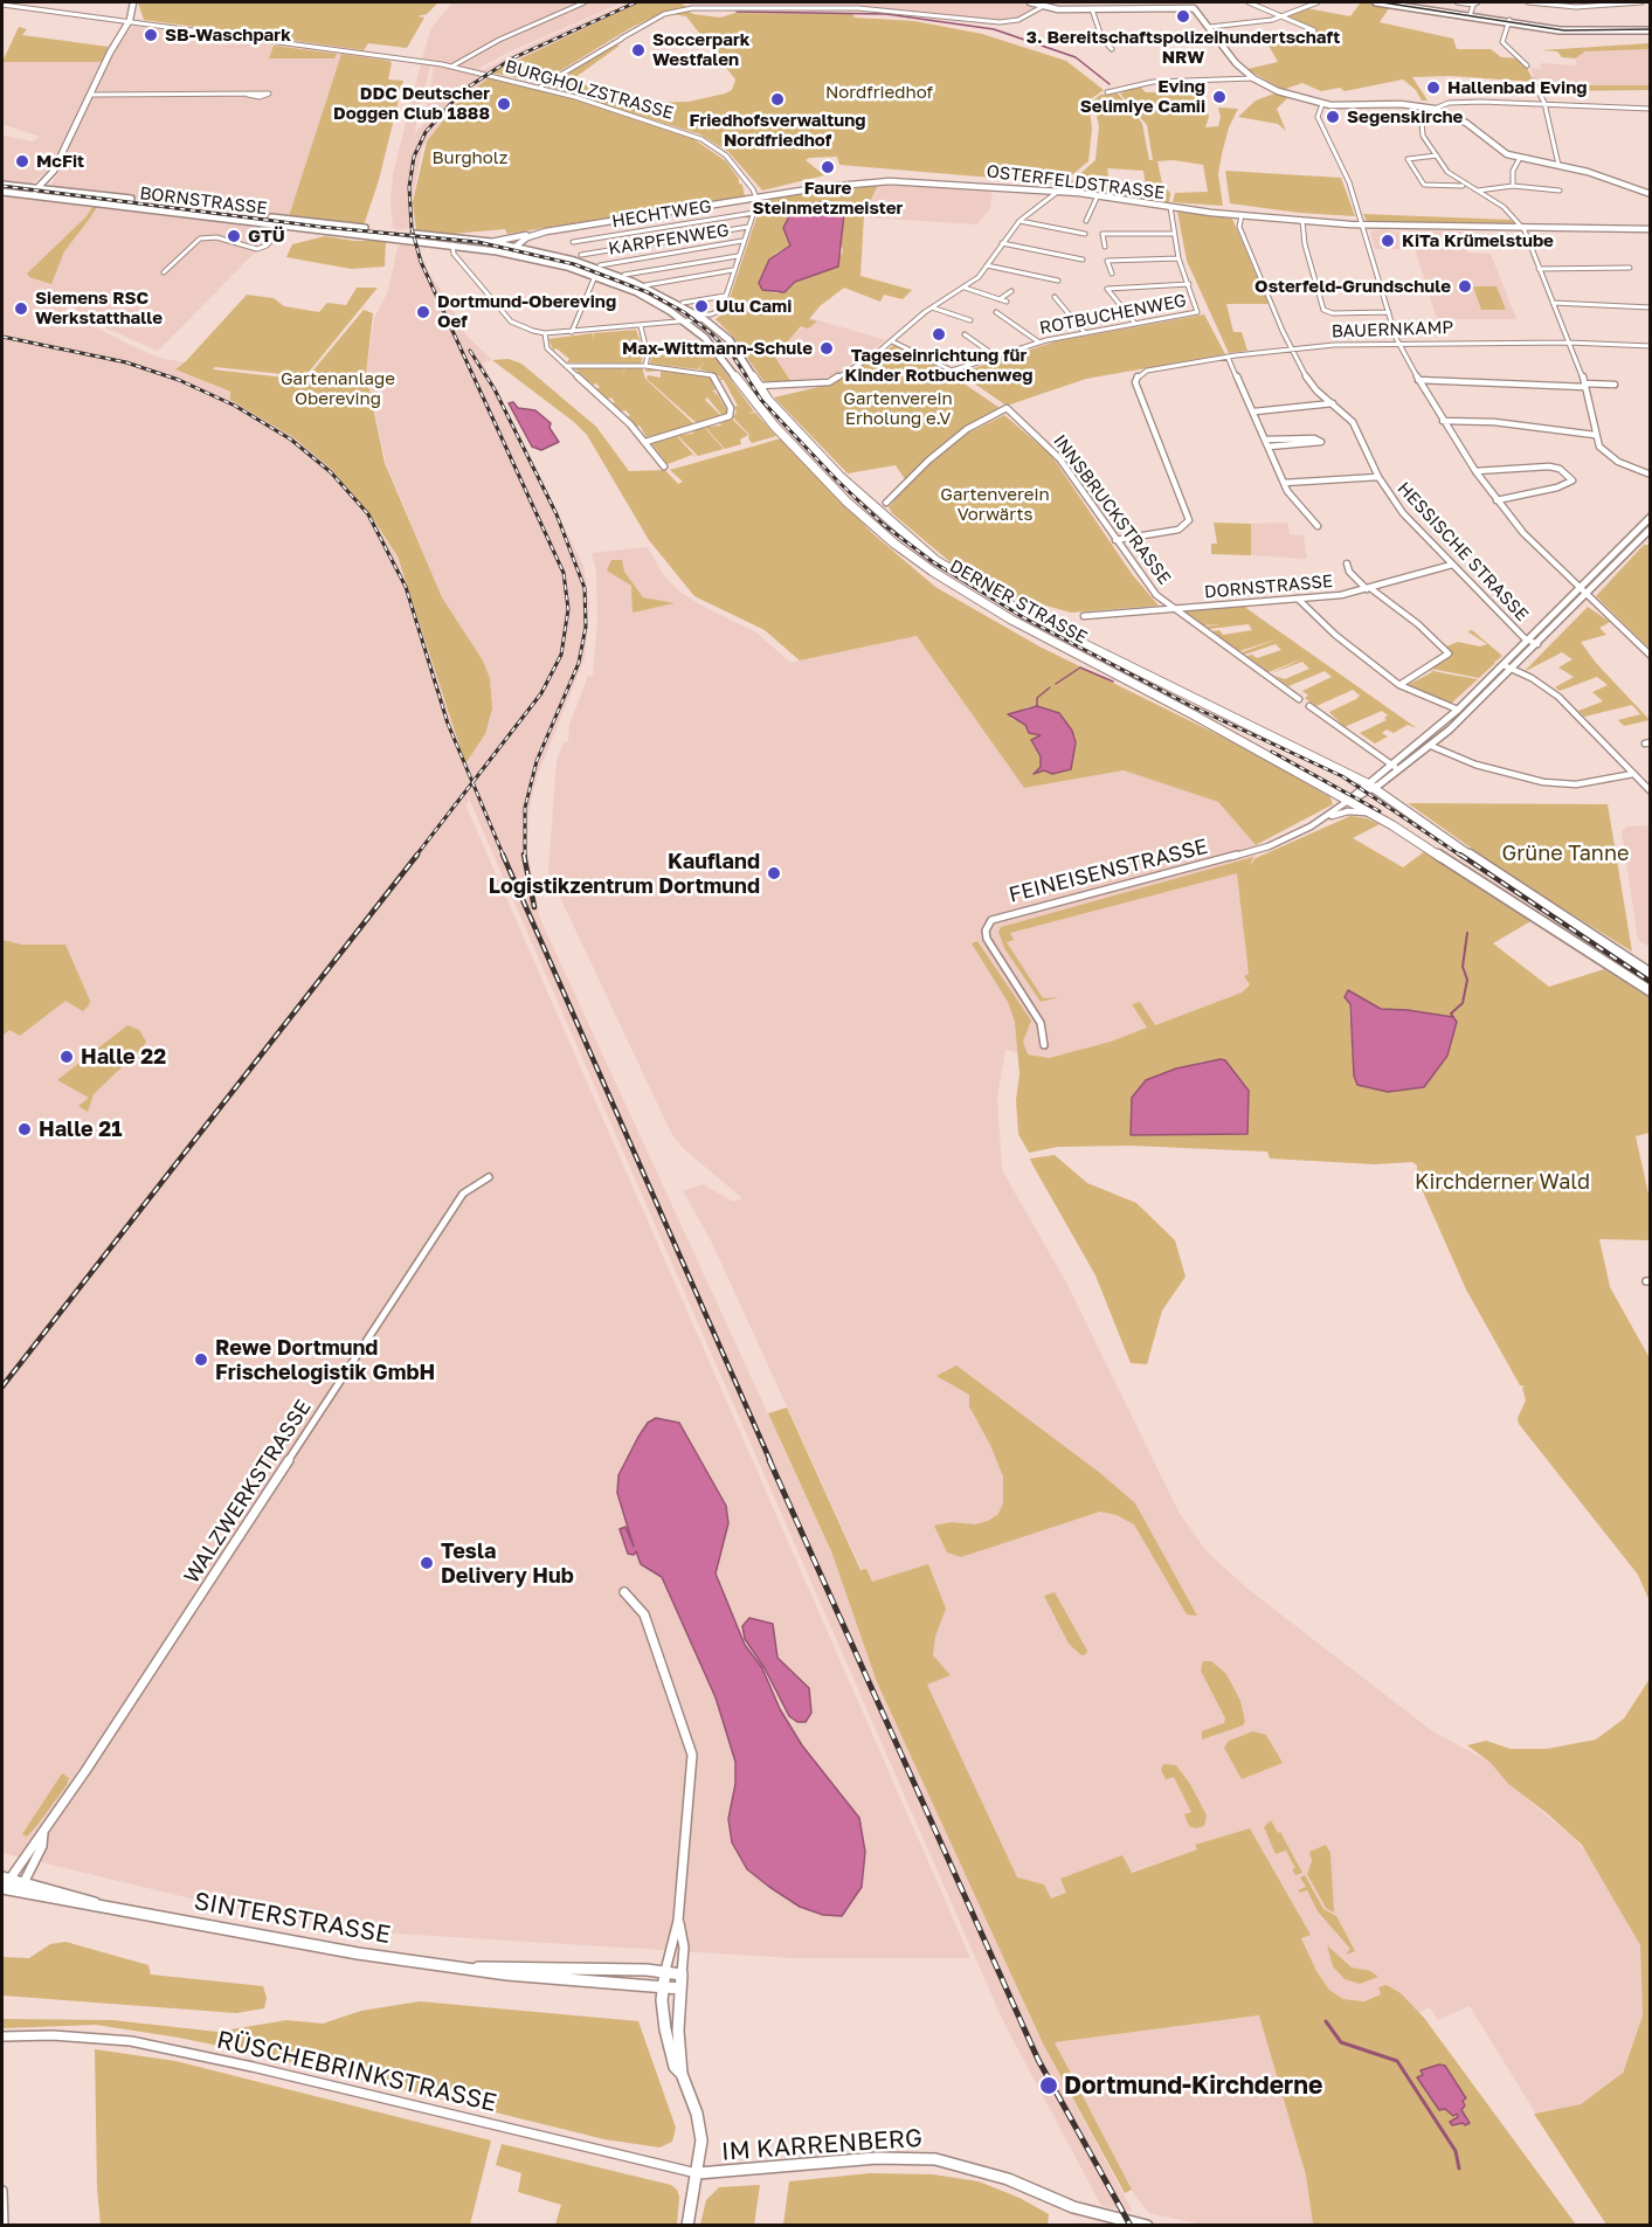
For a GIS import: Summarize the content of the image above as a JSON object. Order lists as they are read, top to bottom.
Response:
{
  "streets": {
    "main road": ["BORNSTRASSE", "DERNER STRASSE"],
    "street": [
      "BURGHOLZSTRASSE",
      "OSTERFELDSTRASSE",
      "HECHTWEG",
      "KARPFENWEG",
      "ROTBUCHENWEG",
      "BAUERNKAMP",
      "INNSBRUCKSTRASSE",
      "HESSISCHE STRASSE",
      "DORNSTRASSE",
      "FEINEISENSTRASSE",
      "WALZWERKSTRASSE",
      "SINTERSTRASSE",
      "RÜSCHEBRINKSTRASSE",
      "IM KARRENBERG"
    ]
  },
  "crossings": [
    ["BURGHOLZSTRASSE", "OSTERFELDSTRASSE"],
    ["OSTERFELDSTRASSE", "ROTBUCHENWEG"],
    ["OSTERFELDSTRASSE", "HESSISCHE STRASSE"],
    ["OSTERFELDSTRASSE", "DERNER STRASSE"],
    ["BORNSTRASSE", "DERNER STRASSE"],
    ["BAUERNKAMP", "HESSISCHE STRASSE"],
    ["INNSBRUCKSTRASSE", "DORNSTRASSE"],
    ["HESSISCHE STRASSE", "DORNSTRASSE"],
    ["DERNER STRASSE", "FEINEISENSTRASSE"],
    ["WALZWERKSTRASSE", "SINTERSTRASSE"],
    ["RÜSCHEBRINKSTRASSE", "IM KARRENBERG"]
  ],
  "parks": [
    "Nordfriedhof",
    "Burgholz",
    "Gartenanlage Obereving",
    "Gartenverein Erholung e.V",
    "Gartenverein Vorwärts",
    "Grüne Tanne",
    "Kirchderner Wald"
  ],
  "places": [
    "3. Bereitschaftspolizeihundertschaft NRW",
    "SB-Waschpark",
    "Soccerpark Westfalen",
    "Hallenbad Eving",
    "Eving Selimiye Camii",
    "Friedhofsverwaltung Nordfriedhof",
    "DDC Deutscher Doggen Club 1888",
    "Segenskirche",
    "McFit",
    "Faure Steinmetzmeister",
    "GTÜ",
    "KiTa Krümelstube",
    "Osterfeld-Grundschule",
    "Ulu Cami",
    "Siemens RSC Werkstatthalle",
    "Dortmund-Obereving Oef",
    "Tageseinrichtung für Kinder Rotbuchenweg",
    "Max-Wittmann-Schule",
    "Kaufland Logistikzentrum Dortmund",
    "Halle 22",
    "Halle 21",
    "Rewe Dortmund Frischelogistik GmbH",
    "Tesla Delivery Hub",
    "Dortmund-Kirchderne"
  ]
}
